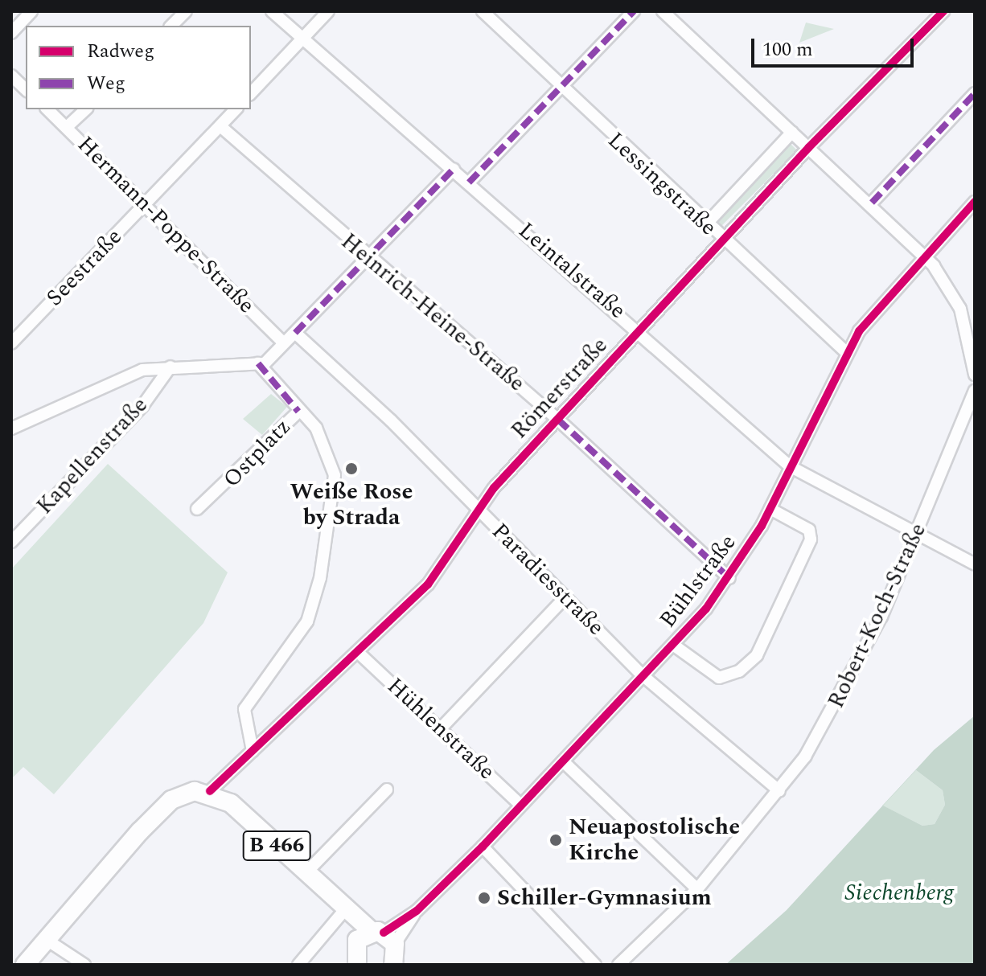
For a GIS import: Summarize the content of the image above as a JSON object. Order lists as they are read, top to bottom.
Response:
{
  "streets": {
    "main road": ["B 466"],
    "street": [
      "Lessingstraße",
      "Hermann-Poppe-Straße",
      "Seestraße",
      "Leintalstraße",
      "Heinrich-Heine-Straße",
      "Römerstraße",
      "Ostplatz",
      "Kapellenstraße",
      "Paradiesstraße",
      "Bühlstraße",
      "Robert-Koch-Straße",
      "Hühlenstraße"
    ]
  },
  "crossings": [
    ["Lessingstraße", "Römerstraße"],
    ["Lessingstraße", "Bühlstraße"],
    ["Hermann-Poppe-Straße", "Seestraße"],
    ["Seestraße", "Heinrich-Heine-Straße"],
    ["Leintalstraße", "Römerstraße"],
    ["Leintalstraße", "Bühlstraße"],
    ["Leintalstraße", "Robert-Koch-Straße"],
    ["Heinrich-Heine-Straße", "Römerstraße"],
    ["Heinrich-Heine-Straße", "Bühlstraße"],
    ["Römerstraße", "Paradiesstraße"],
    ["Römerstraße", "Hühlenstraße"],
    ["Römerstraße", "B 466"],
    ["Paradiesstraße", "Bühlstraße"],
    ["Paradiesstraße", "Robert-Koch-Straße"],
    ["Bühlstraße", "Hühlenstraße"],
    ["Bühlstraße", "B 466"]
  ],
  "parks": ["Siechenberg"],
  "places": ["Weiße Rose by Strada", "Neuapostolische Kirche", "Schiller-Gymnasium"],
  "legend": ["Radweg", "Weg"],
  "scale_bar": "100 m"
}
